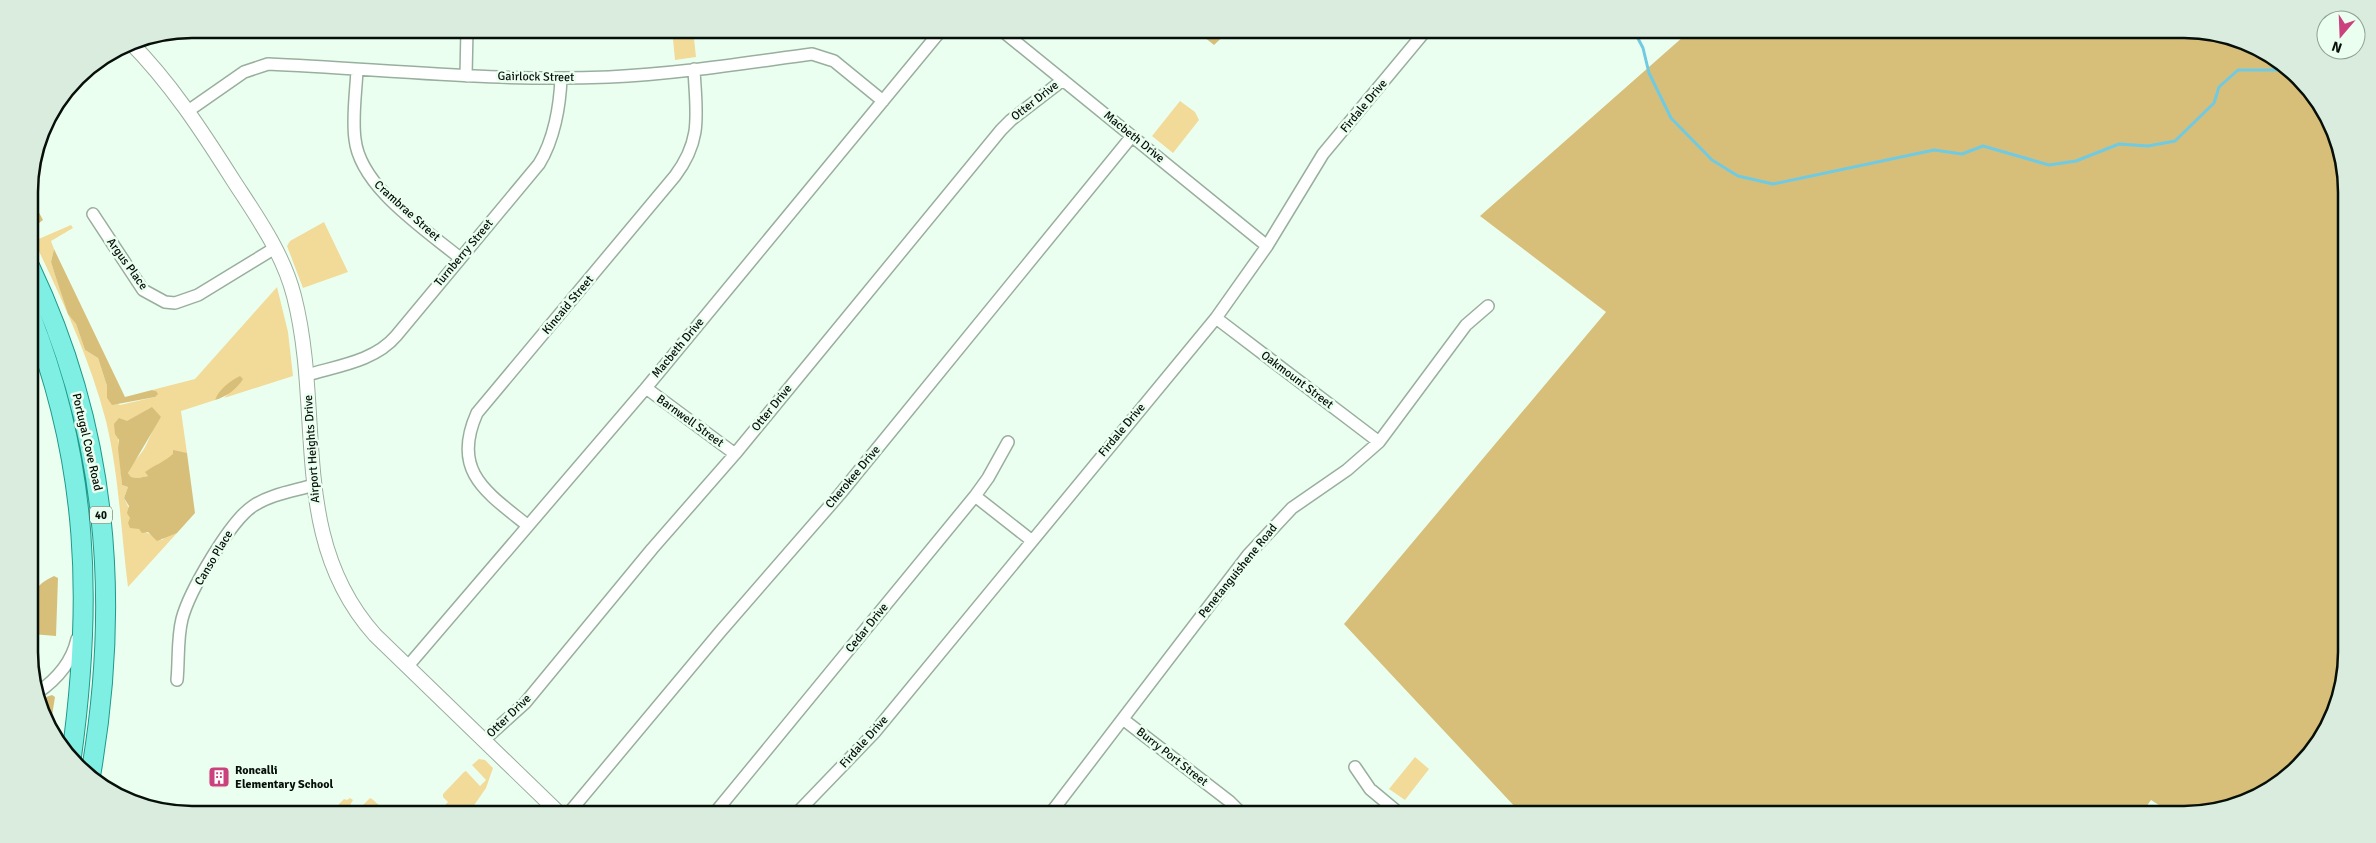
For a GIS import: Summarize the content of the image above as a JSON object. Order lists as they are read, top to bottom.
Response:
{
  "streets": {
    "main road": ["Portugal Cove Road", "40"],
    "street": [
      "Gairlock Street",
      "Otter Drive",
      "Firdale Drive",
      "Macbeth Drive",
      "Crambrae Street",
      "Turnberry Street",
      "Argus Place",
      "Kincaid Street",
      "Oakmount Street",
      "Barnwell Street",
      "Airport Heights Drive",
      "Cherokee Drive",
      "Canso Place",
      "Penetanguishene Road",
      "Cedar Drive",
      "Burry Port Street"
    ]
  },
  "crossings": [
    ["Gairlock Street", "Macbeth Drive"],
    ["Gairlock Street", "Crambrae Street"],
    ["Gairlock Street", "Turnberry Street"],
    ["Gairlock Street", "Kincaid Street"],
    ["Gairlock Street", "Airport Heights Drive"],
    ["Otter Drive", "Macbeth Drive"],
    ["Otter Drive", "Barnwell Street"],
    ["Otter Drive", "Airport Heights Drive"],
    ["Firdale Drive", "Macbeth Drive"],
    ["Firdale Drive", "Oakmount Street"],
    ["Macbeth Drive", "Kincaid Street"],
    ["Macbeth Drive", "Barnwell Street"],
    ["Macbeth Drive", "Airport Heights Drive"],
    ["Macbeth Drive", "Cherokee Drive"],
    ["Crambrae Street", "Turnberry Street"],
    ["Turnberry Street", "Airport Heights Drive"],
    ["Argus Place", "Airport Heights Drive"],
    ["Oakmount Street", "Penetanguishene Road"],
    ["Airport Heights Drive", "Canso Place"],
    ["Penetanguishene Road", "Burry Port Street"]
  ],
  "places": {
    "building": ["Roncalli Elementary School"]
  },
  "north": "bottom"
}
